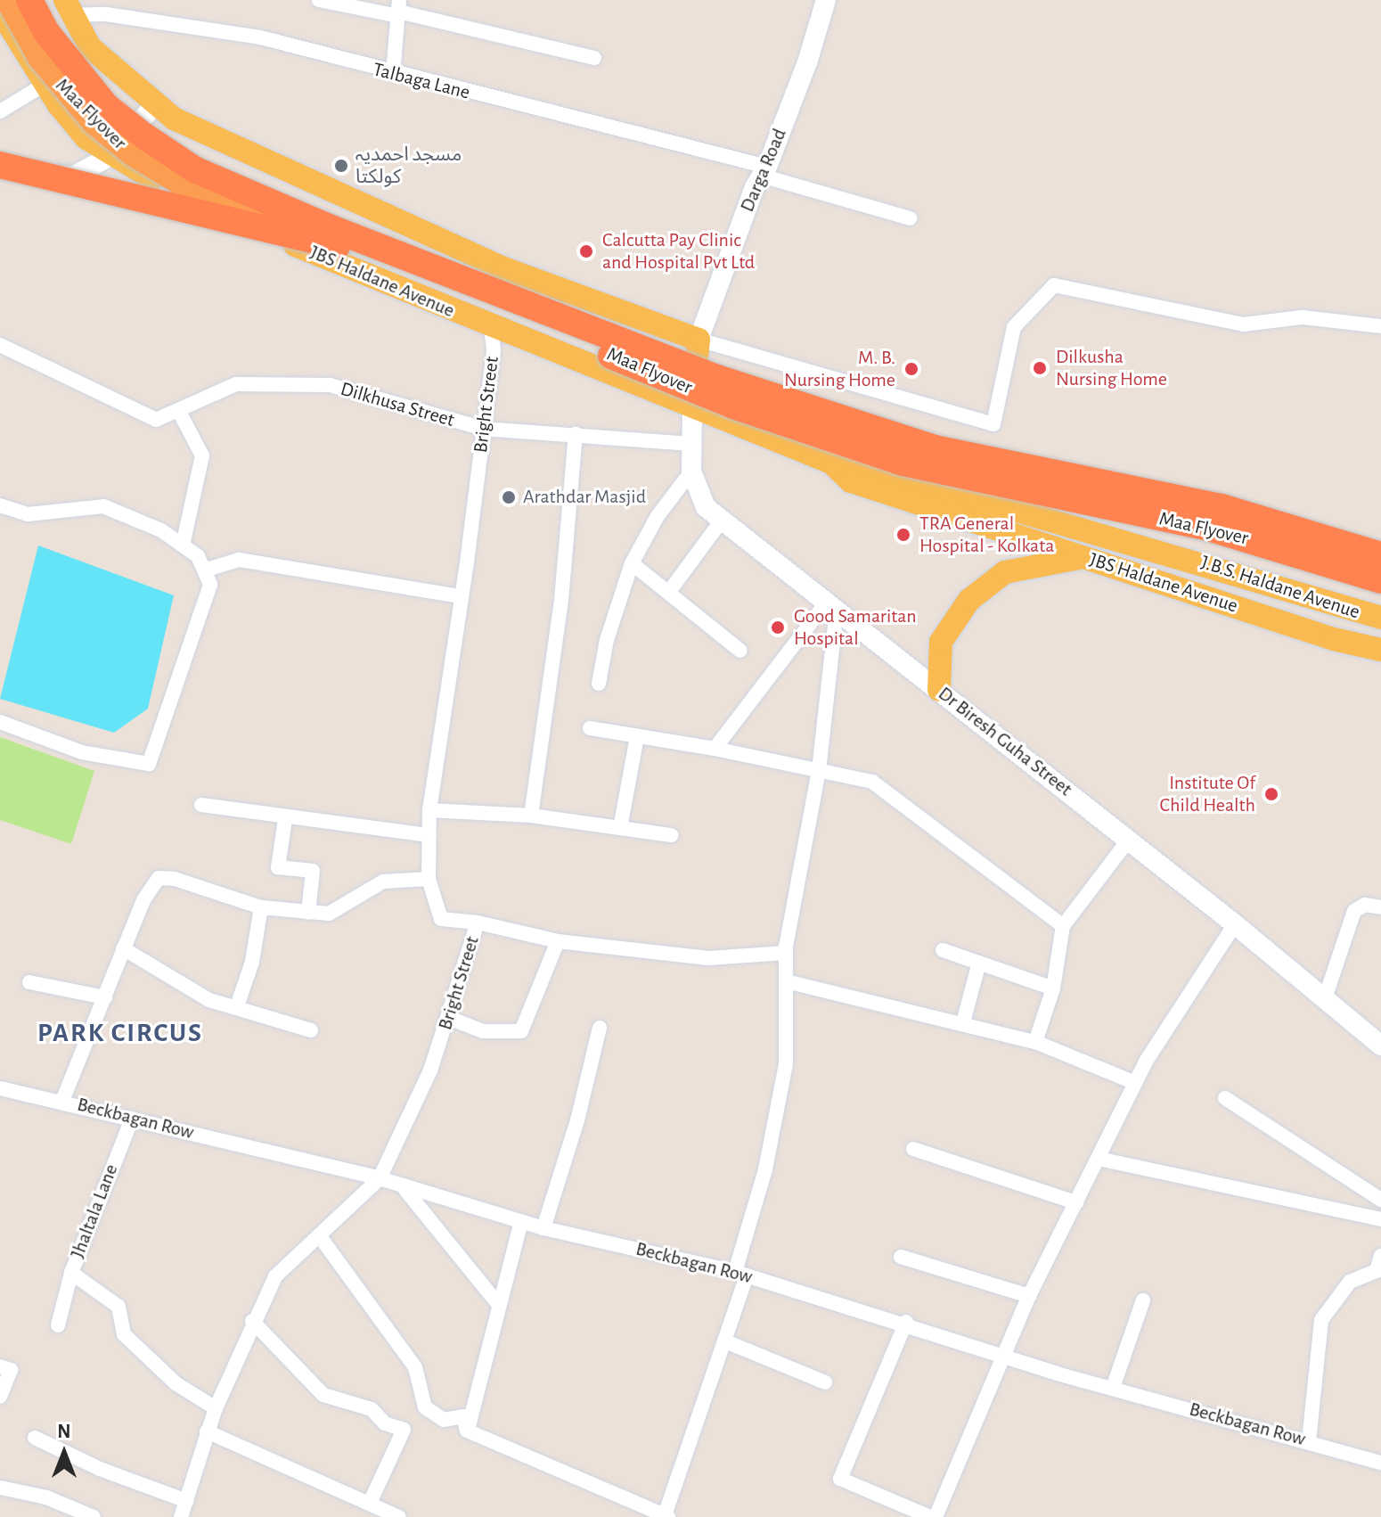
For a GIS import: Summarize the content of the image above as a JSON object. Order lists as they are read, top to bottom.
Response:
{
  "streets": {
    "highway": ["Maa Flyover"],
    "main road": [
      "Darga Road",
      "JBS Haldane Avenue",
      "J.B.S. Haldane Avenue",
      "Dr Biresh Guha Street"
    ],
    "street": [
      "Talbaga Lane",
      "Dilkhusa Street",
      "Bright Street",
      "Beckbagan Row",
      "Jhaltala Lane"
    ]
  },
  "crossings": [
    ["Talbaga Lane", "Darga Road"],
    ["JBS Haldane Avenue", "Bright Street"],
    ["JBS Haldane Avenue", "J.B.S. Haldane Avenue"],
    ["JBS Haldane Avenue", "Dr Biresh Guha Street"],
    ["Dilkhusa Street", "Bright Street"],
    ["Dilkhusa Street", "Dr Biresh Guha Street"],
    ["Bright Street", "Beckbagan Row"],
    ["Bright Street", "Jhaltala Lane"],
    ["Beckbagan Row", "Jhaltala Lane"]
  ],
  "districts": ["PARK CIRCUS"],
  "places": [
    "مسجد احمدیہ کولکتا",
    "Calcutta Pay Clinic and Hospital Pvt Ltd",
    "Dilkusha Nursing Home",
    "M. B. Nursing Home",
    "Arathdar Masjid",
    "TRA General Hospital - Kolkata",
    "Good Samaritan Hospital",
    "Institute Of Child Health"
  ],
  "north": "top"
}
